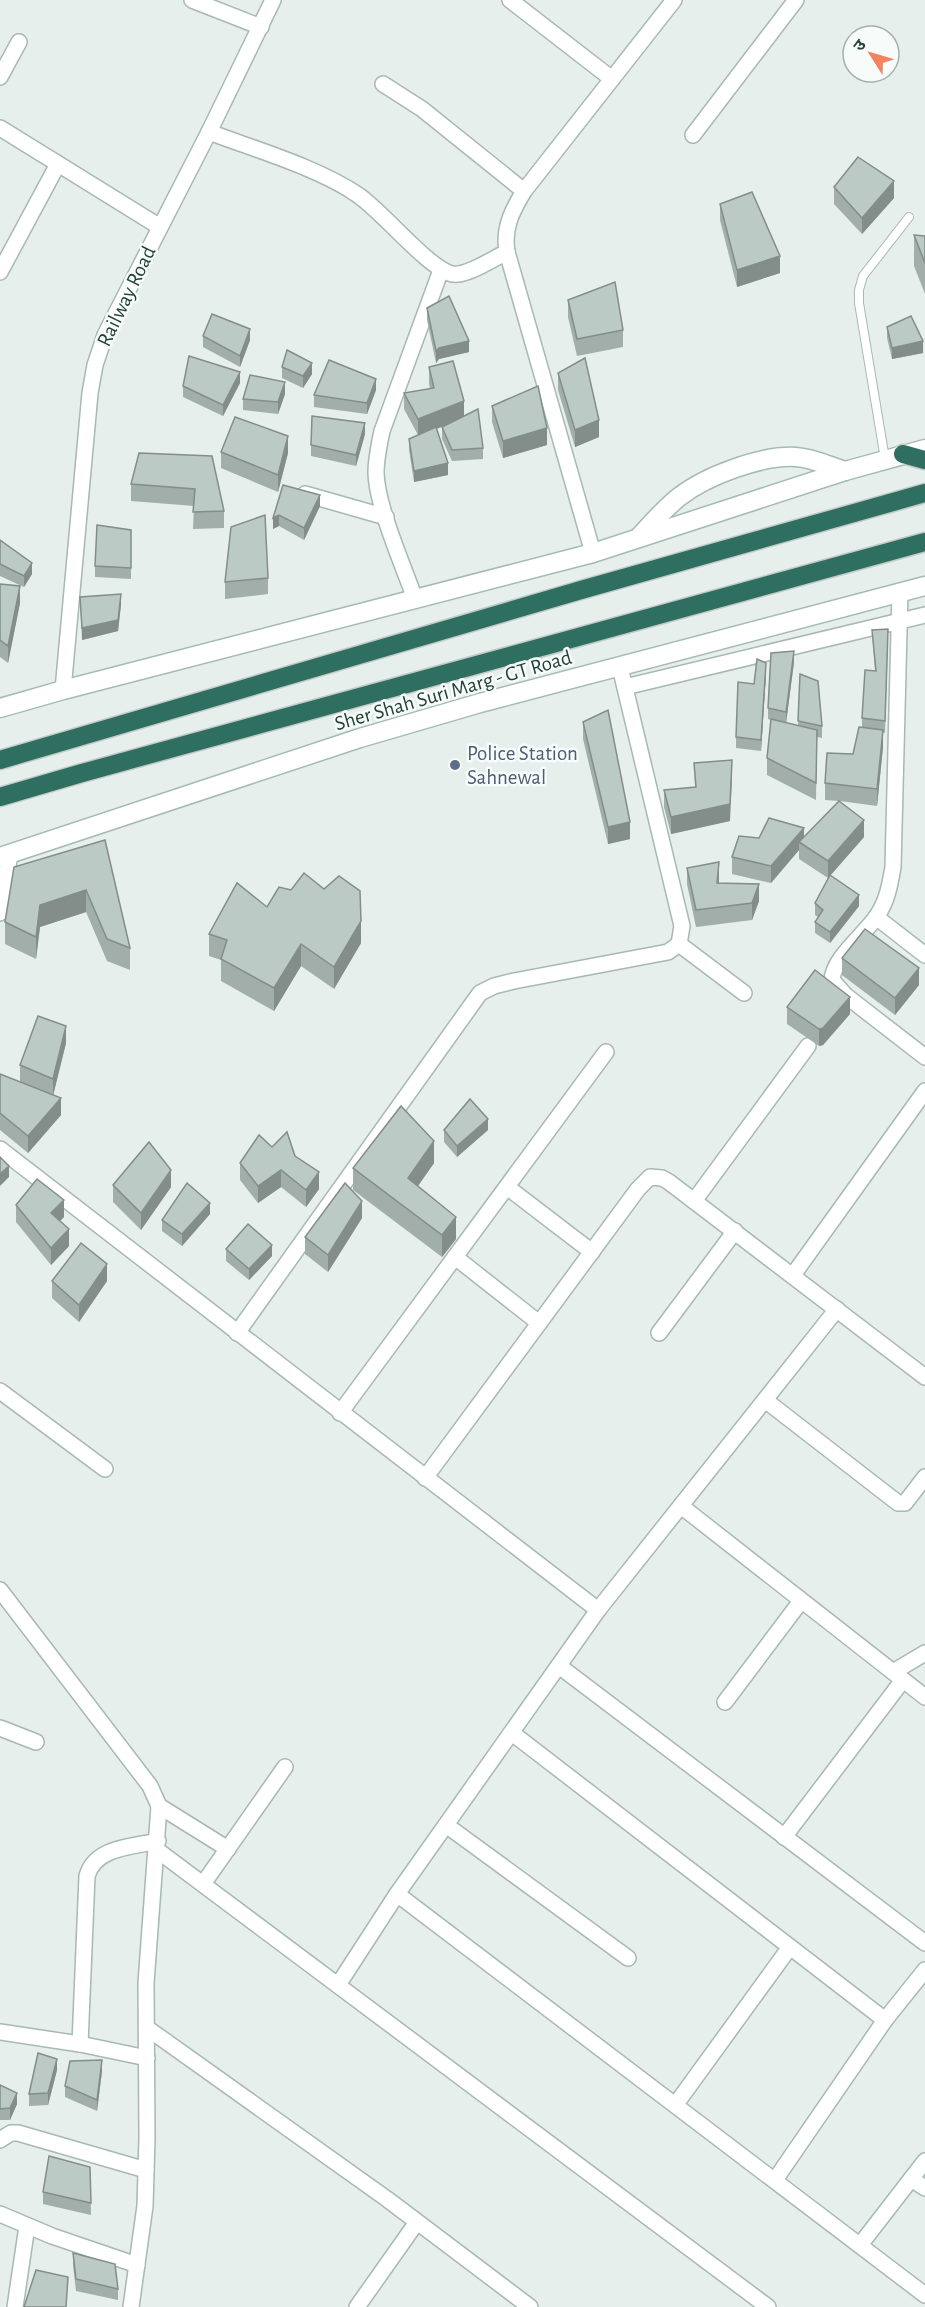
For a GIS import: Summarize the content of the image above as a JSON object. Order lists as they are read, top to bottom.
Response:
{
  "streets": {
    "highway": ["Sher Shah Suri Marg - GT Road"],
    "street": ["Railway Road"]
  },
  "places": ["Police Station Sahnewal"],
  "north": "top left"
}
